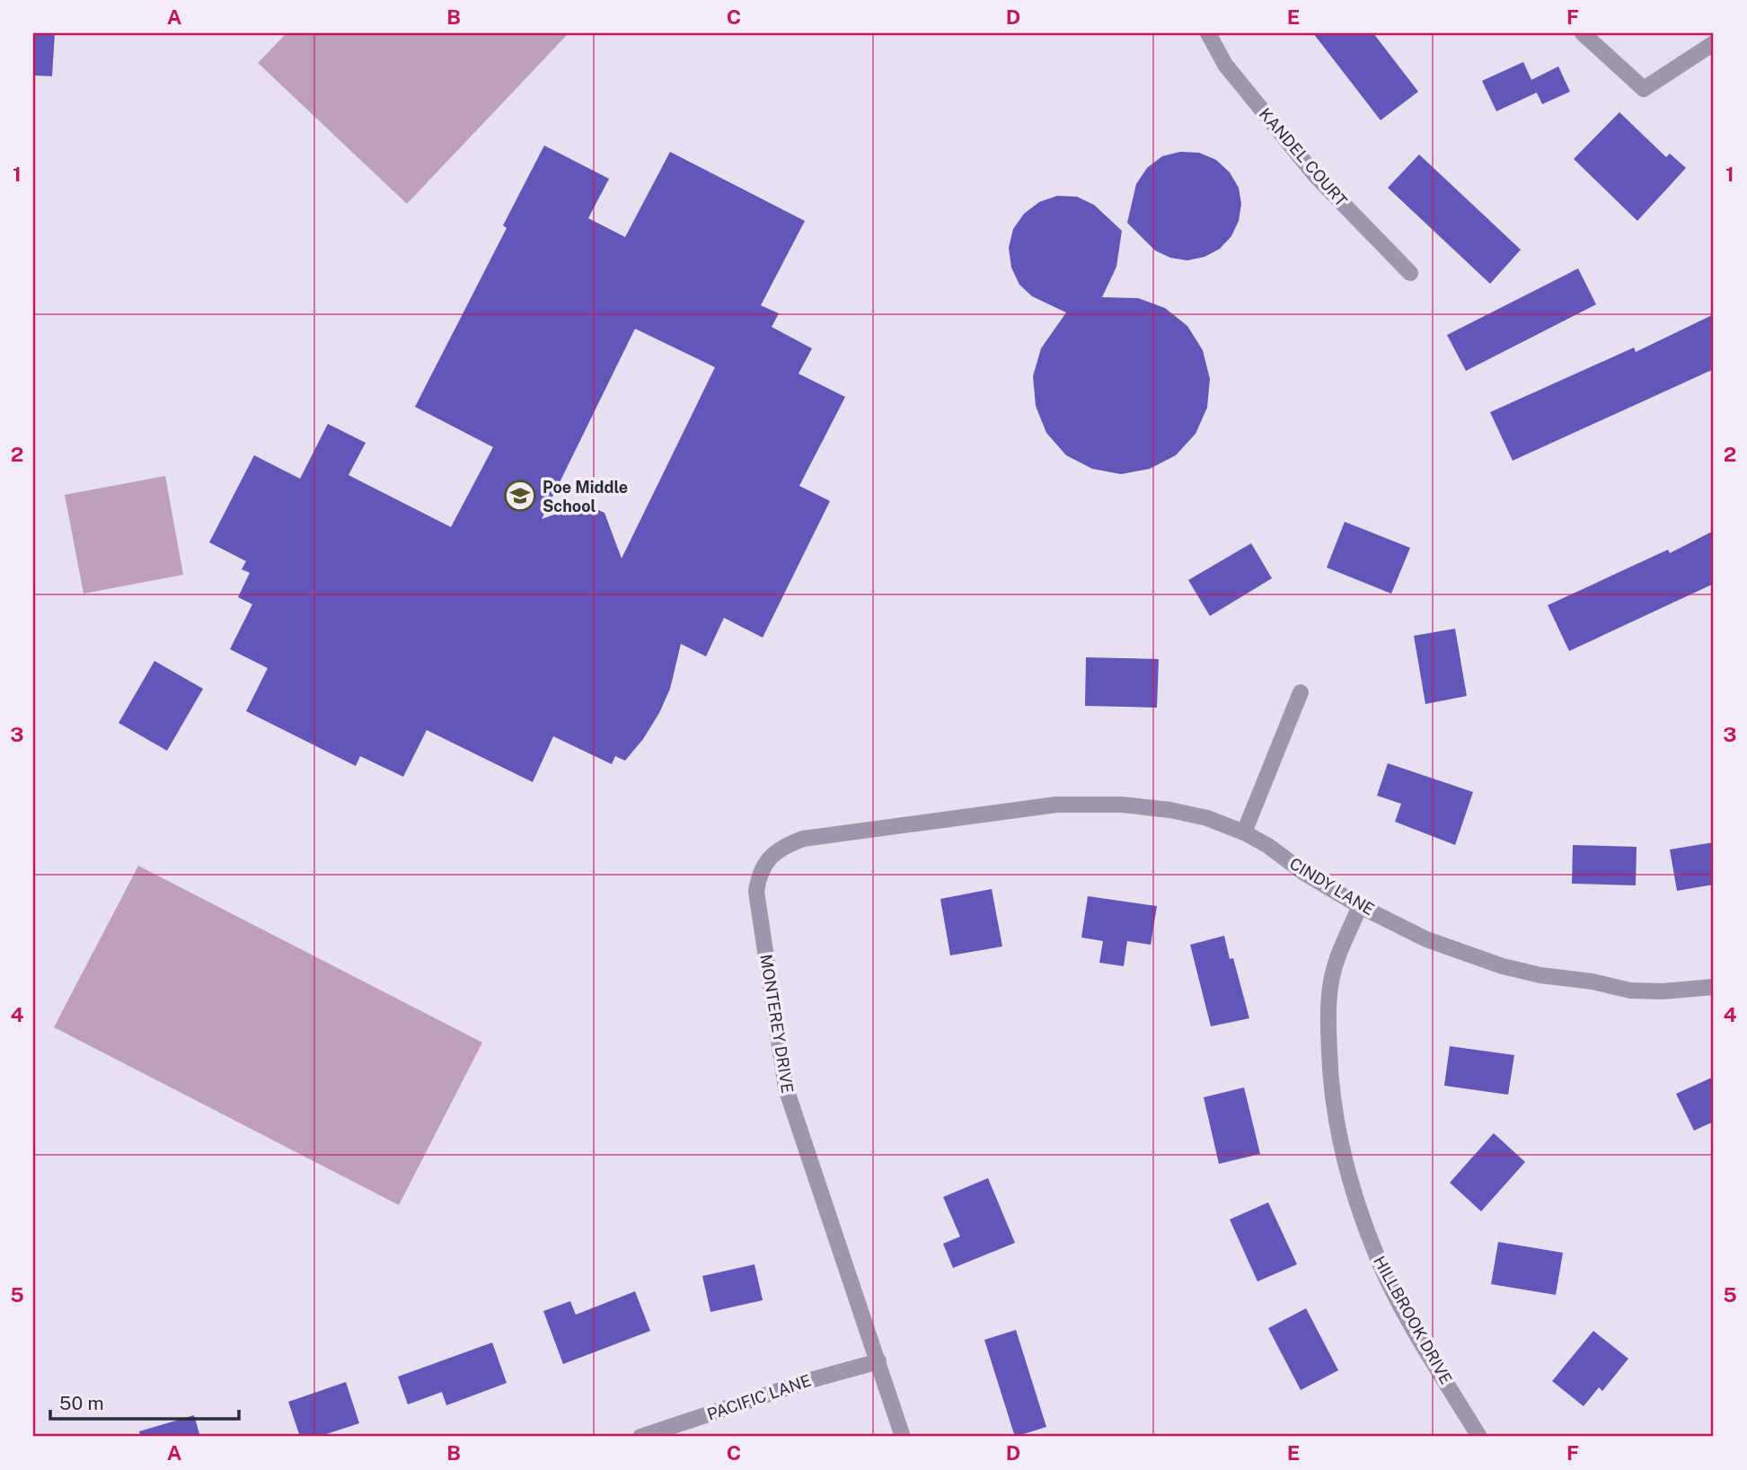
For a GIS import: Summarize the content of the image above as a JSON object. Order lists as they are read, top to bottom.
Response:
{
  "streets": {
    "street": [
      "KANDEL COURT",
      "CINDY LANE",
      "MONTEREY DRIVE",
      "HILLBROOK DRIVE",
      "PACIFIC LANE"
    ]
  },
  "crossings": [
    ["CINDY LANE", "MONTEREY DRIVE"],
    ["CINDY LANE", "HILLBROOK DRIVE"],
    ["MONTEREY DRIVE", "PACIFIC LANE"]
  ],
  "places": {
    "school or university": ["Poe Middle School"]
  },
  "scale_bar": "50 m",
  "grid": {
    "columns": [
      "A",
      "B",
      "C",
      "D",
      "E",
      "F"
    ],
    "rows": [
      "1",
      "2",
      "3",
      "4",
      "5"
    ]
  }
}
